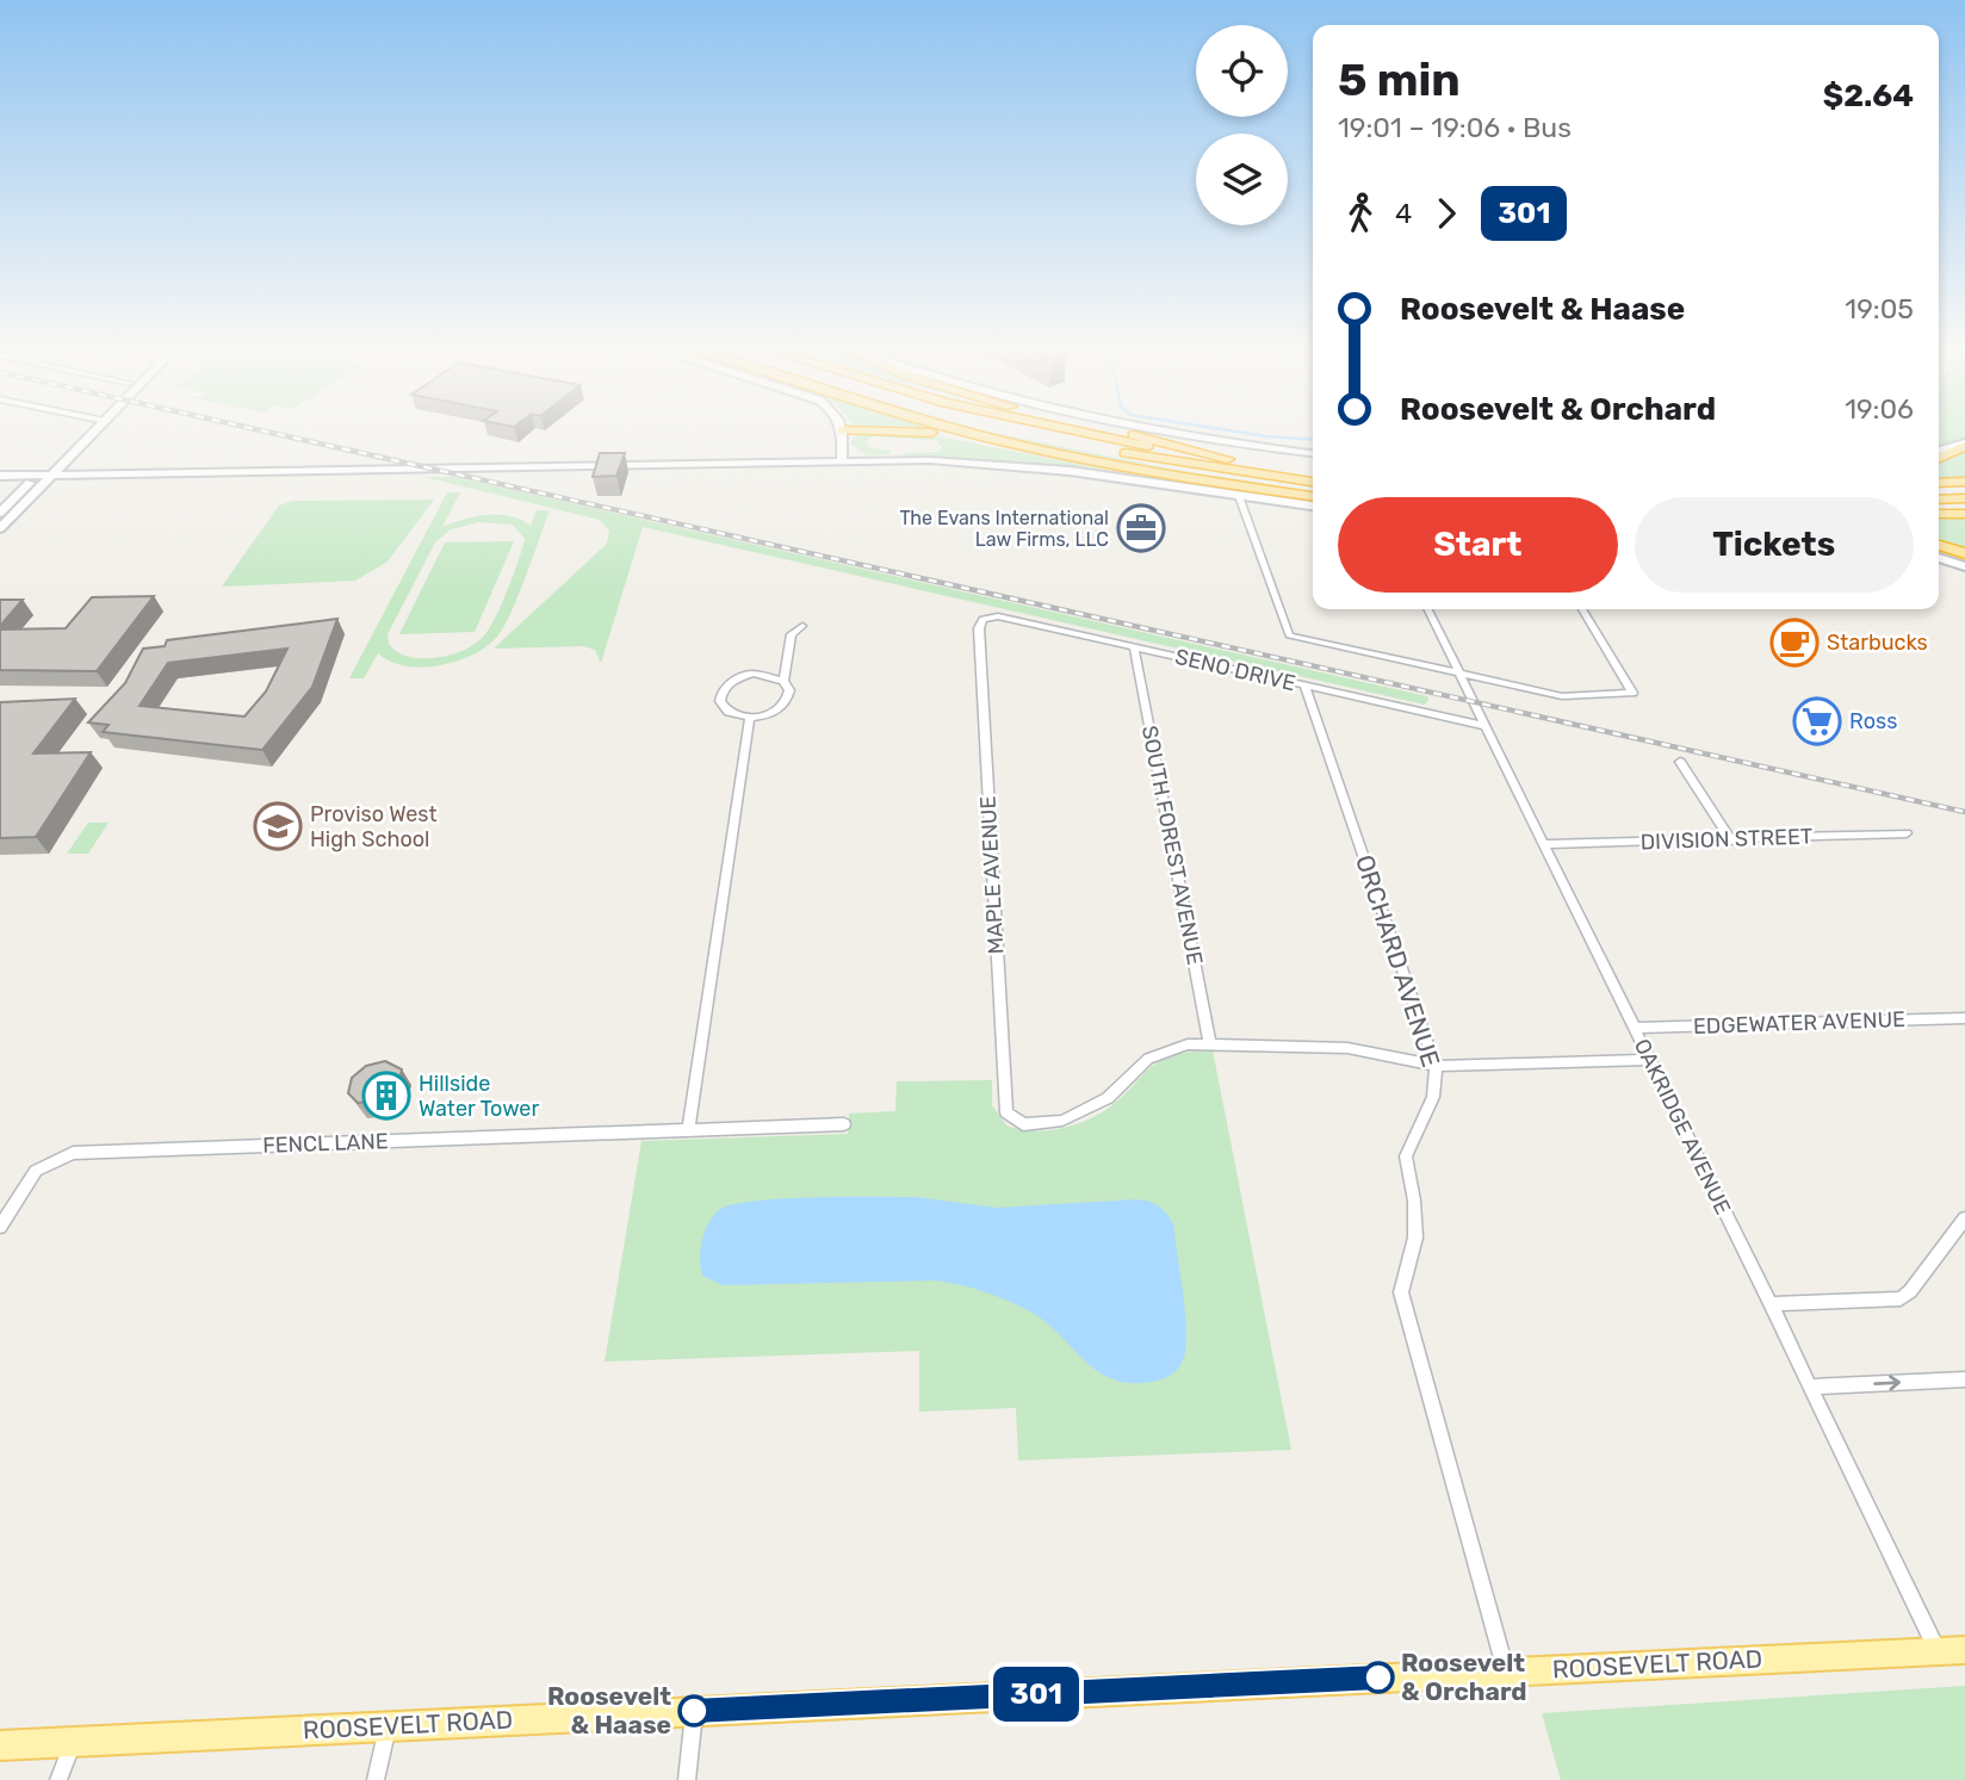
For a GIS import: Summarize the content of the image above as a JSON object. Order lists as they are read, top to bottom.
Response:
{
  "streets": {
    "main road": ["ROOSEVELT ROAD"],
    "street": [
      "SENO DRIVE",
      "DIVISION STREET",
      "SOUTH FOREST AVENUE",
      "MAPLE AVENUE",
      "ORCHARD AVENUE",
      "EDGEWATER AVENUE",
      "OAKRIDGE AVENUE",
      "FENCL LANE"
    ]
  },
  "crossings": [
    ["SENO DRIVE", "SOUTH FOREST AVENUE"],
    ["SENO DRIVE", "MAPLE AVENUE"],
    ["SENO DRIVE", "ORCHARD AVENUE"],
    ["SENO DRIVE", "OAKRIDGE AVENUE"],
    ["DIVISION STREET", "OAKRIDGE AVENUE"],
    ["SOUTH FOREST AVENUE", "MAPLE AVENUE"],
    ["ORCHARD AVENUE", "ROOSEVELT ROAD"],
    ["EDGEWATER AVENUE", "OAKRIDGE AVENUE"],
    ["OAKRIDGE AVENUE", "ROOSEVELT ROAD"]
  ],
  "places": {
    "office": ["The Evans International Law Firms, LLC"],
    "cafe": ["Starbucks"],
    "supermarket": ["Ross"],
    "school or university": ["Proviso West High School"],
    "building": ["Hillside Water Tower"],
    "other": ["Roosevelt & Orchard", "Roosevelt & Haase"]
  },
  "lines": ["bus line 301"],
  "page": {
    "on_map": "301",
    "heading": ["5 min", "19:01 – 19:06 · Bus", "$2.64"],
    "legs": ["4", "301"],
    "list": [
      {
        "name": "Roosevelt & Haase",
        "value": "19:05"
      },
      {
        "name": "Roosevelt & Orchard",
        "value": "19:06"
      }
    ],
    "buttons": ["Start", "Tickets"]
  }
}
